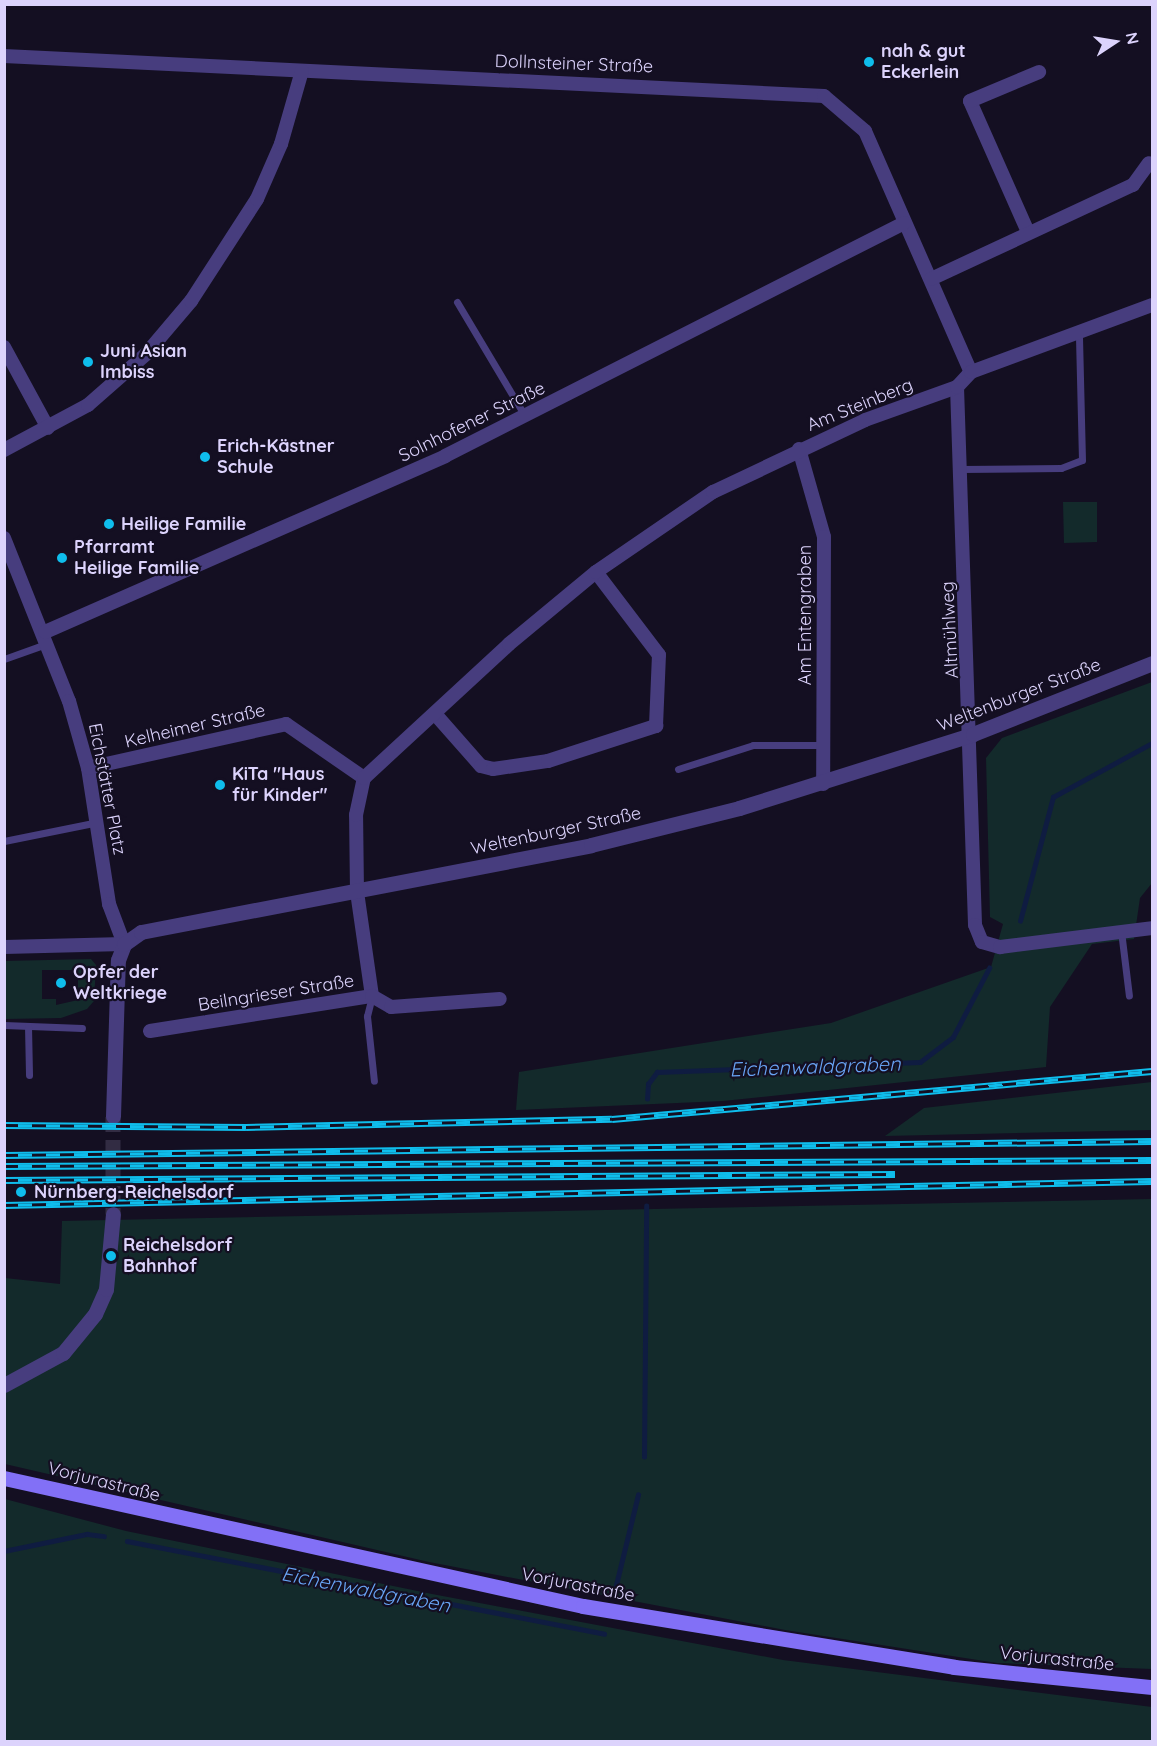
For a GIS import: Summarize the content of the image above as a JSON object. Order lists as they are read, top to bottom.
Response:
{
  "streets": {
    "main road": ["Vorjurastraße"],
    "street": [
      "Dollnsteiner Straße",
      "Am Steinberg",
      "Solnhofener Straße",
      "Am Entengraben",
      "Altmühlweg",
      "Weltenburger Straße",
      "Kelheimer Straße",
      "Eichstätter Platz",
      "Beilngrieser Straße"
    ]
  },
  "crossings": [
    ["Dollnsteiner Straße", "Am Steinberg"],
    ["Dollnsteiner Straße", "Solnhofener Straße"],
    ["Am Steinberg", "Am Entengraben"],
    ["Am Steinberg", "Altmühlweg"],
    ["Am Steinberg", "Kelheimer Straße"],
    ["Solnhofener Straße", "Eichstätter Platz"],
    ["Am Entengraben", "Weltenburger Straße"],
    ["Altmühlweg", "Weltenburger Straße"],
    ["Weltenburger Straße", "Eichstätter Platz"],
    ["Weltenburger Straße", "Beilngrieser Straße"],
    ["Kelheimer Straße", "Eichstätter Platz"]
  ],
  "water": ["Eichenwaldgraben"],
  "places": [
    "nah & gut Eckerlein",
    "Juni Asian Imbiss",
    "Erich-Kästner Schule",
    "Heilige Familie",
    "Pfarramt Heilige Familie",
    "KiTa \"Haus für Kinder\"",
    "Opfer der Weltkriege",
    "Nürnberg-Reichelsdorf",
    "Reichelsdorf Bahnhof"
  ],
  "north": "right"
}
